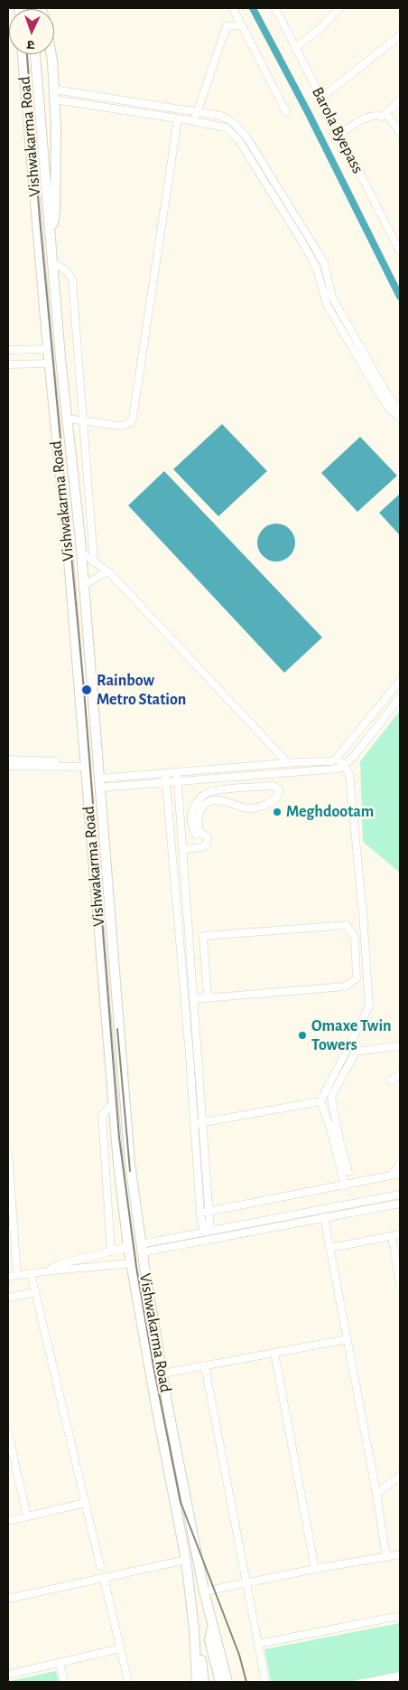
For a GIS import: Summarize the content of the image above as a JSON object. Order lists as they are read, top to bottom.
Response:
{
  "streets": {
    "main road": ["Vishwakarma Road"],
    "street": ["Barola Byepass"]
  },
  "places": ["Rainbow Metro Station", "Meghdootam", "Omaxe Twin Towers"],
  "north": "bottom"
}
